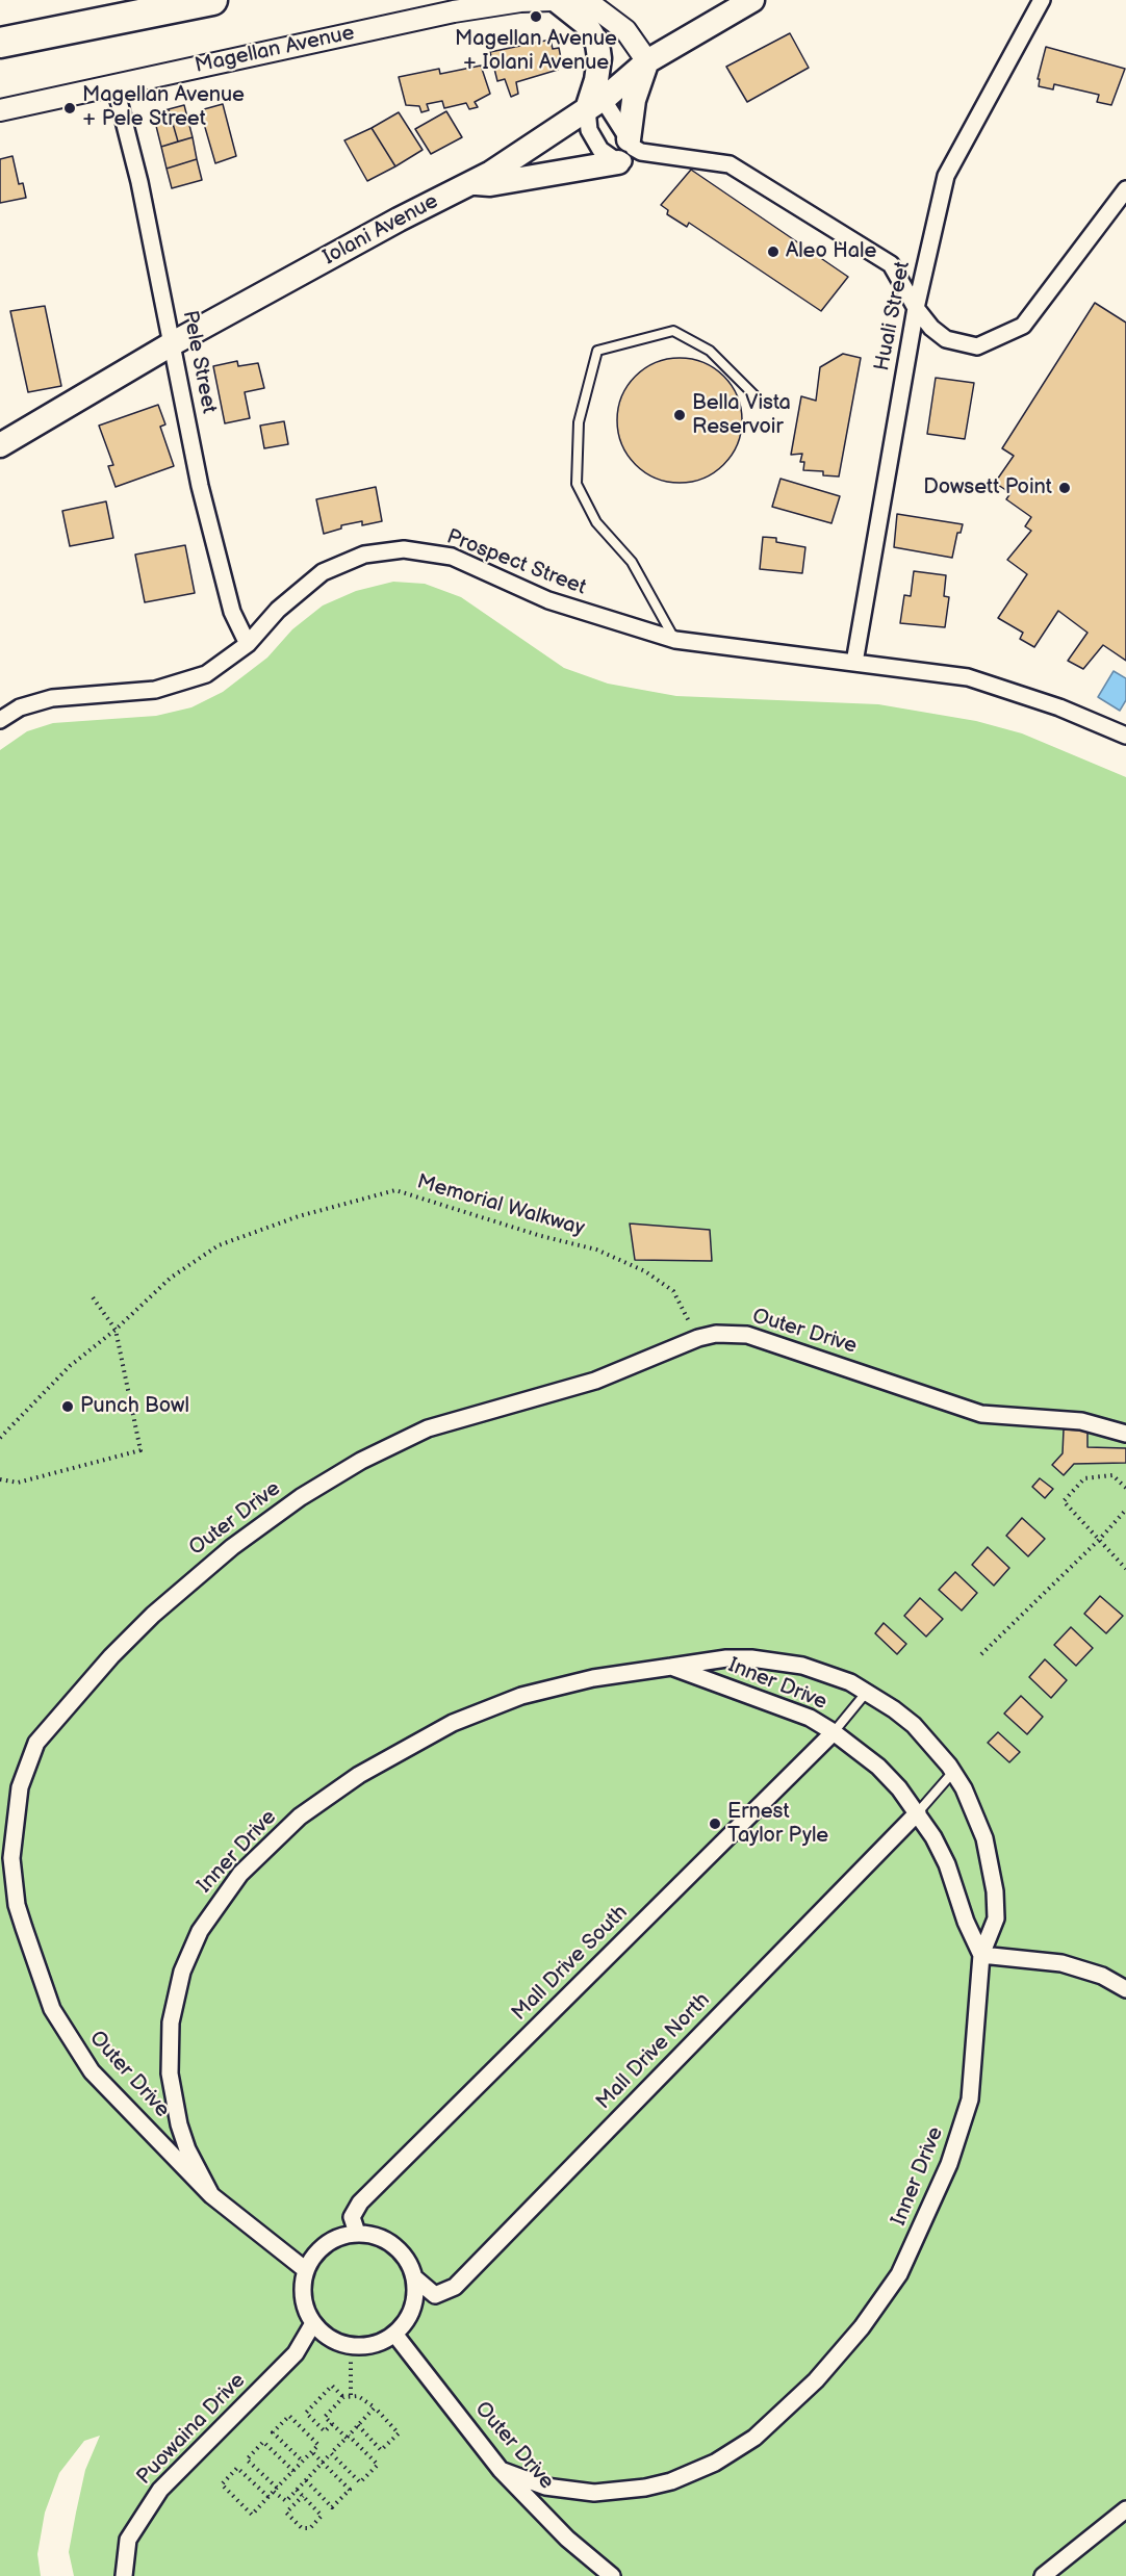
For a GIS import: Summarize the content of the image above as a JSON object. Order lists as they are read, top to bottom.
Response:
{
  "streets": {
    "main road": ["Iolani Avenue"],
    "street": [
      "Magellan Avenue",
      "Huali Street",
      "Pele Street",
      "Prospect Street",
      "Outer Drive",
      "Inner Drive",
      "Mall Drive South",
      "Mall Drive North",
      "Puowaina Drive"
    ],
    "path": ["Memorial Walkway"]
  },
  "crossings": [
    ["Magellan Avenue", "Iolani Avenue"],
    ["Magellan Avenue", "Pele Street"],
    ["Iolani Avenue", "Pele Street"],
    ["Huali Street", "Prospect Street"],
    ["Pele Street", "Prospect Street"],
    ["Memorial Walkway", "Outer Drive"],
    ["Outer Drive", "Inner Drive"],
    ["Outer Drive", "Mall Drive South"],
    ["Outer Drive", "Mall Drive North"],
    ["Outer Drive", "Puowaina Drive"],
    ["Inner Drive", "Mall Drive South"],
    ["Inner Drive", "Mall Drive North"],
    ["Mall Drive South", "Mall Drive North"],
    ["Mall Drive South", "Puowaina Drive"],
    ["Mall Drive North", "Puowaina Drive"]
  ],
  "places": [
    "Magellan Avenue + Iolani Avenue",
    "Magellan Avenue + Pele Street",
    "Aleo Hale",
    "Bella Vista Reservoir",
    "Dowsett Point",
    "Punch Bowl",
    "Ernest Taylor Pyle"
  ]
}
